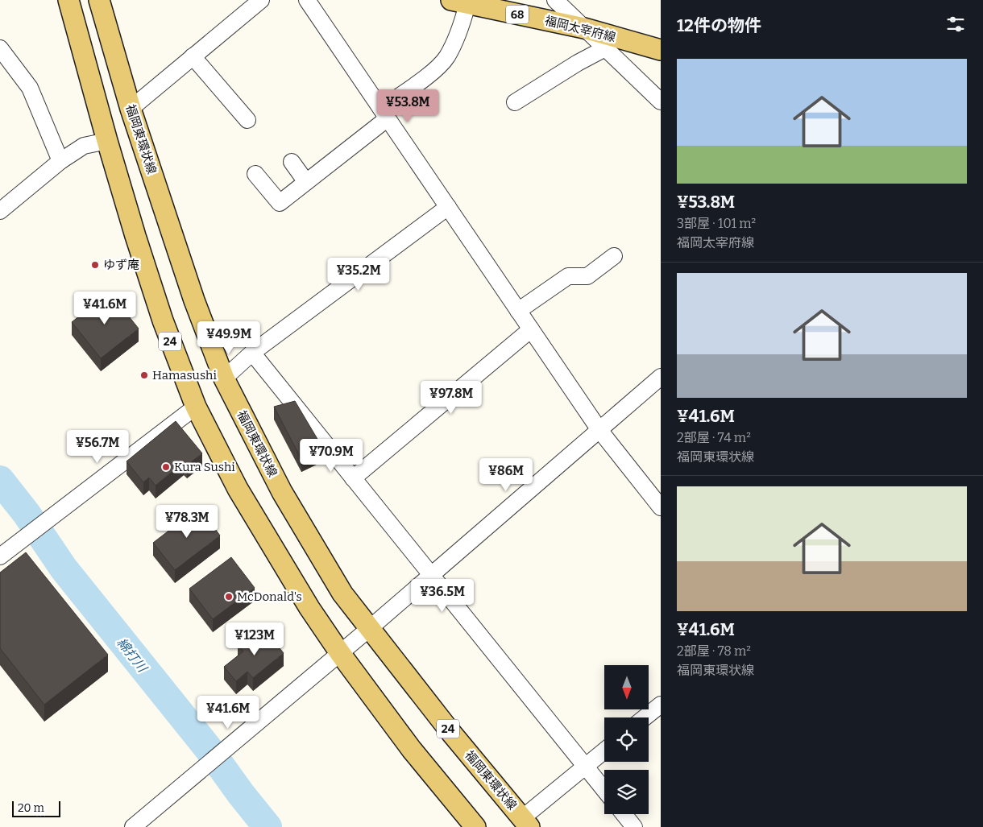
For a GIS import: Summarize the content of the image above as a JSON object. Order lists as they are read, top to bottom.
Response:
{
  "streets": {
    "main road": [
      "68",
      "福岡太宰府線",
      "福岡東環状線",
      "24"
    ]
  },
  "water": ["綿打川"],
  "places": [
    "ゆず庵",
    "Hamasushi",
    "Kura Sushi",
    "McDonald's"
  ],
  "scale_bar": "20 m",
  "north": "bottom",
  "page": {
    "heading": "12件の物件",
    "list": [
      {
        "name": "¥53.8M",
        "note": "3部屋 · 101 m² · 福岡太宰府線"
      },
      {
        "name": "¥41.6M",
        "note": "2部屋 · 74 m² · 福岡東環状線"
      },
      {
        "name": "¥41.6M",
        "note": "2部屋 · 78 m² · 福岡東環状線"
      }
    ],
    "price": [
      "¥53.8M",
      "¥35.2M",
      "¥41.6M",
      "¥49.9M",
      "¥97.8M",
      "¥56.7M",
      "¥70.9M",
      "¥86M",
      "¥78.3M",
      "¥36.5M",
      "¥123M",
      "¥41.6M"
    ],
    "scale": "20 m"
  }
}
